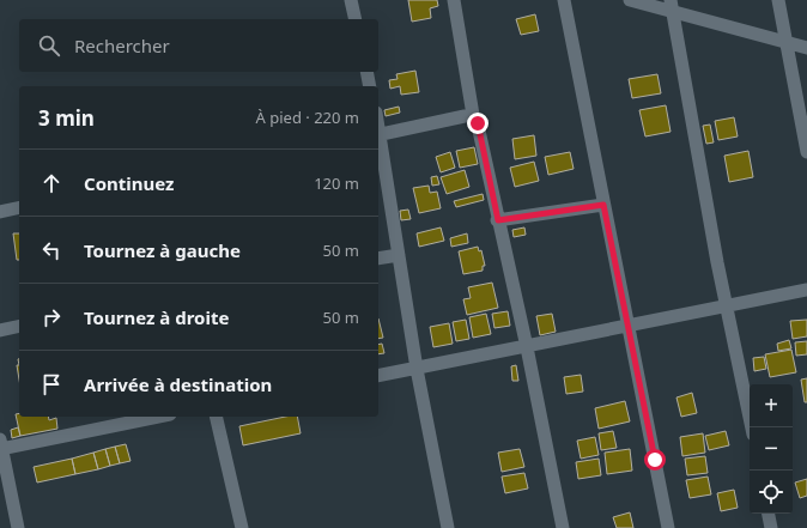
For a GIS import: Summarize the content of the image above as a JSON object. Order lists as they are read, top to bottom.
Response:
{
  "page": {
    "search": "Rechercher",
    "heading": ["3 min", "À pied · 220 m"],
    "list": [
      ["Continuez", "120 m"],
      ["Tournez à gauche", "50 m"],
      ["Tournez à droite", "50 m"],
      "Arrivée à destination"
    ],
    "map_buttons": ["+", "−"]
  }
}
